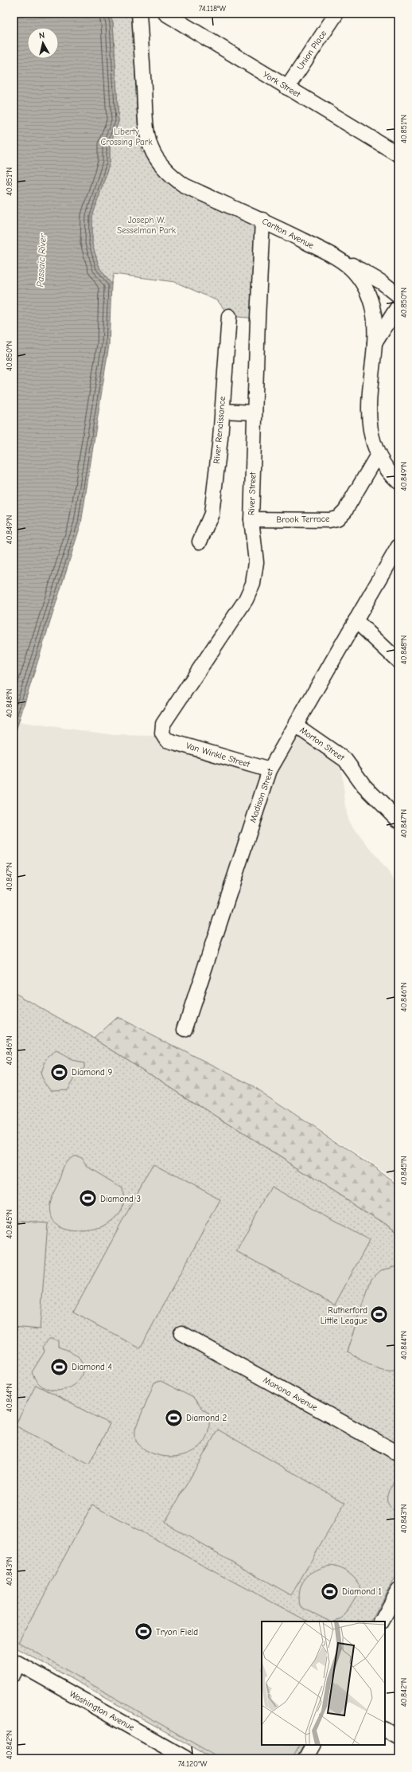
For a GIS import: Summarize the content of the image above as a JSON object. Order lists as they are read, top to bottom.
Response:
{
  "streets": {
    "street": [
      "Union Place",
      "York Street",
      "Carlton Avenue",
      "River Renaissance",
      "River Street",
      "Brook Terrace",
      "Morton Street",
      "Van Winkle Street",
      "Madison Street",
      "Monona Avenue",
      "Washington Avenue"
    ]
  },
  "crossings": [
    ["Union Place", "York Street"],
    ["Carlton Avenue", "River Street"],
    ["Carlton Avenue", "Brook Terrace"],
    ["River Street", "Brook Terrace"],
    ["River Street", "Van Winkle Street"],
    ["Morton Street", "Madison Street"],
    ["Van Winkle Street", "Madison Street"]
  ],
  "water": ["Passaic River"],
  "parks": ["Liberty Crossing Park", "Joseph W. Sesselman Park"],
  "places": {
    "sports": [
      "Diamond 9",
      "Diamond 3",
      "Rutherford Little League",
      "Diamond 4",
      "Diamond 2",
      "Diamond 1",
      "Tryon Field"
    ]
  },
  "north": "top",
  "coordinates": [
    "74.118°W",
    "40.851°N",
    "40.850°N",
    "40.849°N",
    "40.848°N",
    "40.847°N",
    "40.846°N",
    "40.845°N",
    "40.844°N",
    "40.843°N",
    "40.842°N",
    "74.120°W"
  ]
}
